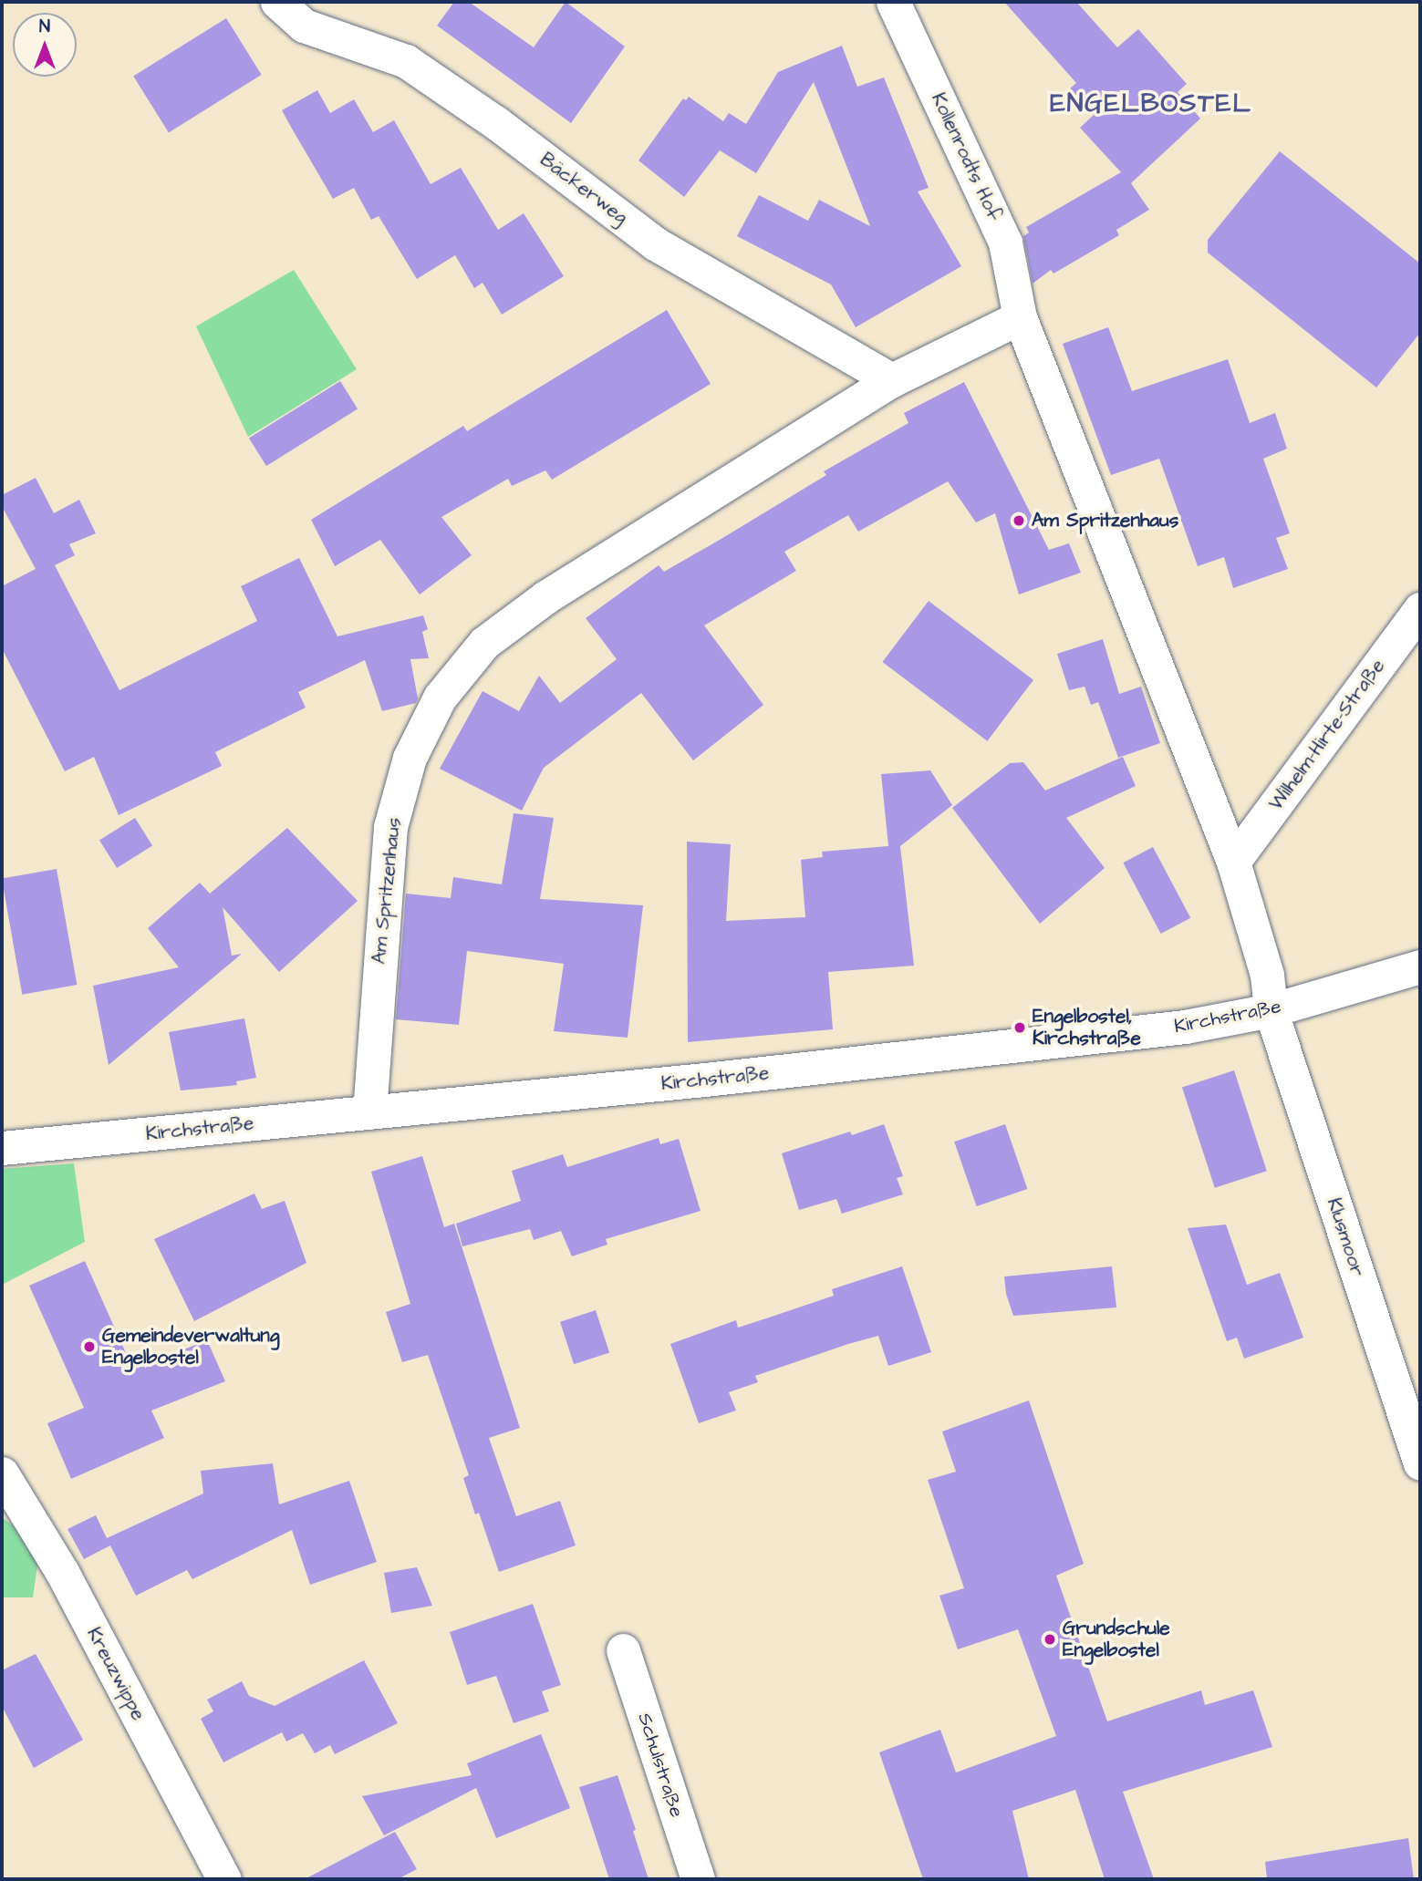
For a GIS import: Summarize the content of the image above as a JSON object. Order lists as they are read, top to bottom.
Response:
{
  "streets": {
    "street": [
      "Kollenrodts Hof",
      "Bäckerweg",
      "Wilhelm-Hirte-Straße",
      "Am Spritzenhaus",
      "Kirchstraße",
      "Klusmoor",
      "Kreuzwippe",
      "Schulstraße"
    ]
  },
  "crossings": [
    ["Kollenrodts Hof", "Am Spritzenhaus"],
    ["Bäckerweg", "Am Spritzenhaus"],
    ["Am Spritzenhaus", "Kirchstraße"],
    ["Kirchstraße", "Klusmoor"]
  ],
  "districts": ["ENGELBOSTEL"],
  "places": [
    "Am Spritzenhaus",
    "Engelbostel, Kirchstraße",
    "Gemeindeverwaltung Engelbostel",
    "Grundschule Engelbostel"
  ],
  "north": "top"
}
